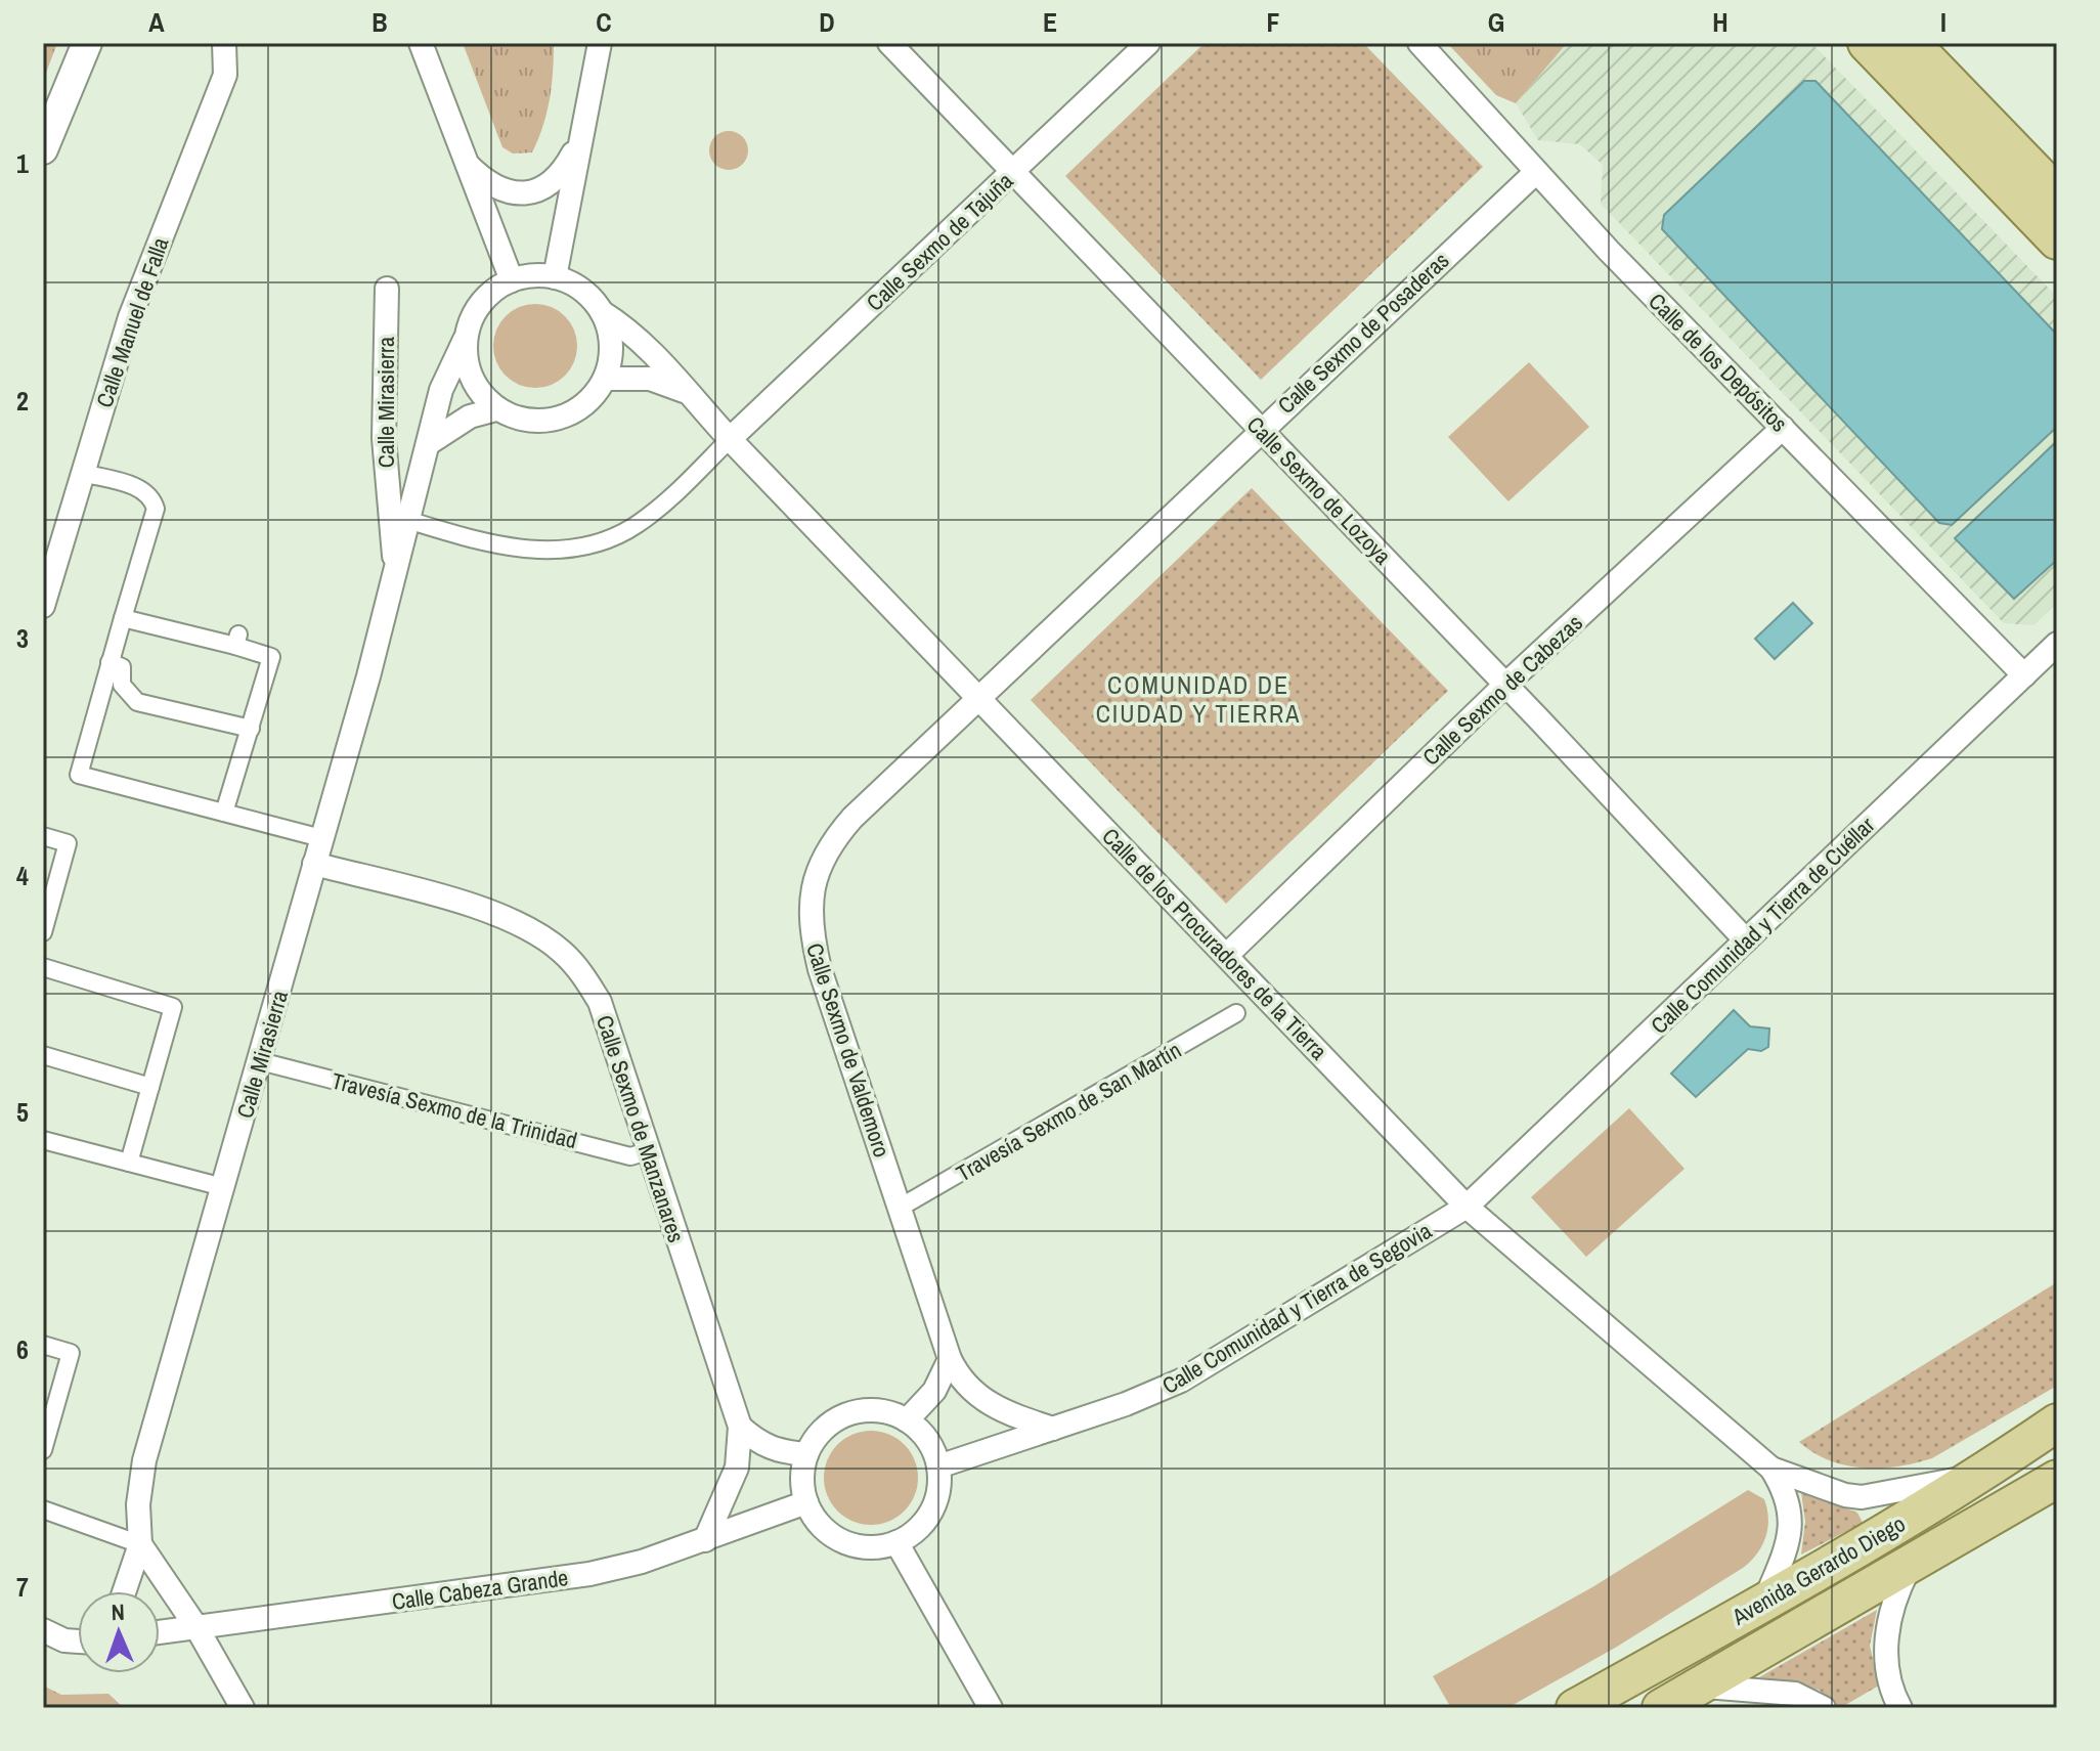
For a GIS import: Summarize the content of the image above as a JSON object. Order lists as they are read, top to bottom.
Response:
{
  "streets": {
    "main road": ["Avenida Gerardo Diego"],
    "street": [
      "Calle Sexmo de Tajuña",
      "Calle Manuel de Falla",
      "Calle Sexmo de Posaderas",
      "Calle de los Depósitos",
      "Calle Mirasierra",
      "Calle Sexmo de Lozoya",
      "Calle Sexmo de Cabezas",
      "Calle Comunidad y Tierra de Cuéllar",
      "Calle de los Procuradores de la Tierra",
      "Calle Sexmo de Valdemoro",
      "Travesía Sexmo de la Trinidad",
      "Travesía Sexmo de San Martín",
      "Calle Sexmo de Manzanares",
      "Calle Comunidad y Tierra de Segovia",
      "Calle Cabeza Grande"
    ]
  },
  "crossings": [
    ["Calle Sexmo de Tajuña", "Calle Sexmo de Lozoya"],
    ["Calle Sexmo de Tajuña", "Calle de los Procuradores de la Tierra"],
    ["Calle Sexmo de Posaderas", "Calle de los Depósitos"],
    ["Calle Sexmo de Posaderas", "Calle Sexmo de Lozoya"],
    ["Calle Sexmo de Posaderas", "Calle de los Procuradores de la Tierra"],
    ["Calle Sexmo de Posaderas", "Calle Sexmo de Valdemoro"],
    ["Calle de los Depósitos", "Calle Sexmo de Cabezas"],
    ["Calle de los Depósitos", "Calle Comunidad y Tierra de Cuéllar"],
    ["Calle Mirasierra", "Calle de los Procuradores de la Tierra"],
    ["Calle Mirasierra", "Travesía Sexmo de la Trinidad"],
    ["Calle Mirasierra", "Calle Sexmo de Manzanares"],
    ["Calle Sexmo de Lozoya", "Calle Sexmo de Cabezas"],
    ["Calle Sexmo de Lozoya", "Calle Comunidad y Tierra de Cuéllar"],
    ["Calle Sexmo de Cabezas", "Calle de los Procuradores de la Tierra"],
    ["Calle Comunidad y Tierra de Cuéllar", "Calle de los Procuradores de la Tierra"],
    ["Calle Comunidad y Tierra de Cuéllar", "Calle Comunidad y Tierra de Segovia"],
    ["Calle de los Procuradores de la Tierra", "Calle Sexmo de Valdemoro"],
    ["Calle de los Procuradores de la Tierra", "Calle Comunidad y Tierra de Segovia"],
    ["Calle Sexmo de Valdemoro", "Travesía Sexmo de San Martín"],
    ["Calle Sexmo de Valdemoro", "Calle Comunidad y Tierra de Segovia"],
    ["Travesía Sexmo de la Trinidad", "Calle Sexmo de Manzanares"],
    ["Calle Sexmo de Manzanares", "Calle Cabeza Grande"],
    ["Calle Comunidad y Tierra de Segovia", "Calle Cabeza Grande"]
  ],
  "districts": ["COMUNIDAD DE CIUDAD Y TIERRA"],
  "north": "top",
  "grid": {
    "columns": [
      "A",
      "B",
      "C",
      "D",
      "E",
      "F",
      "G",
      "H",
      "I"
    ],
    "rows": [
      "1",
      "2",
      "3",
      "4",
      "5",
      "6",
      "7"
    ]
  }
}
